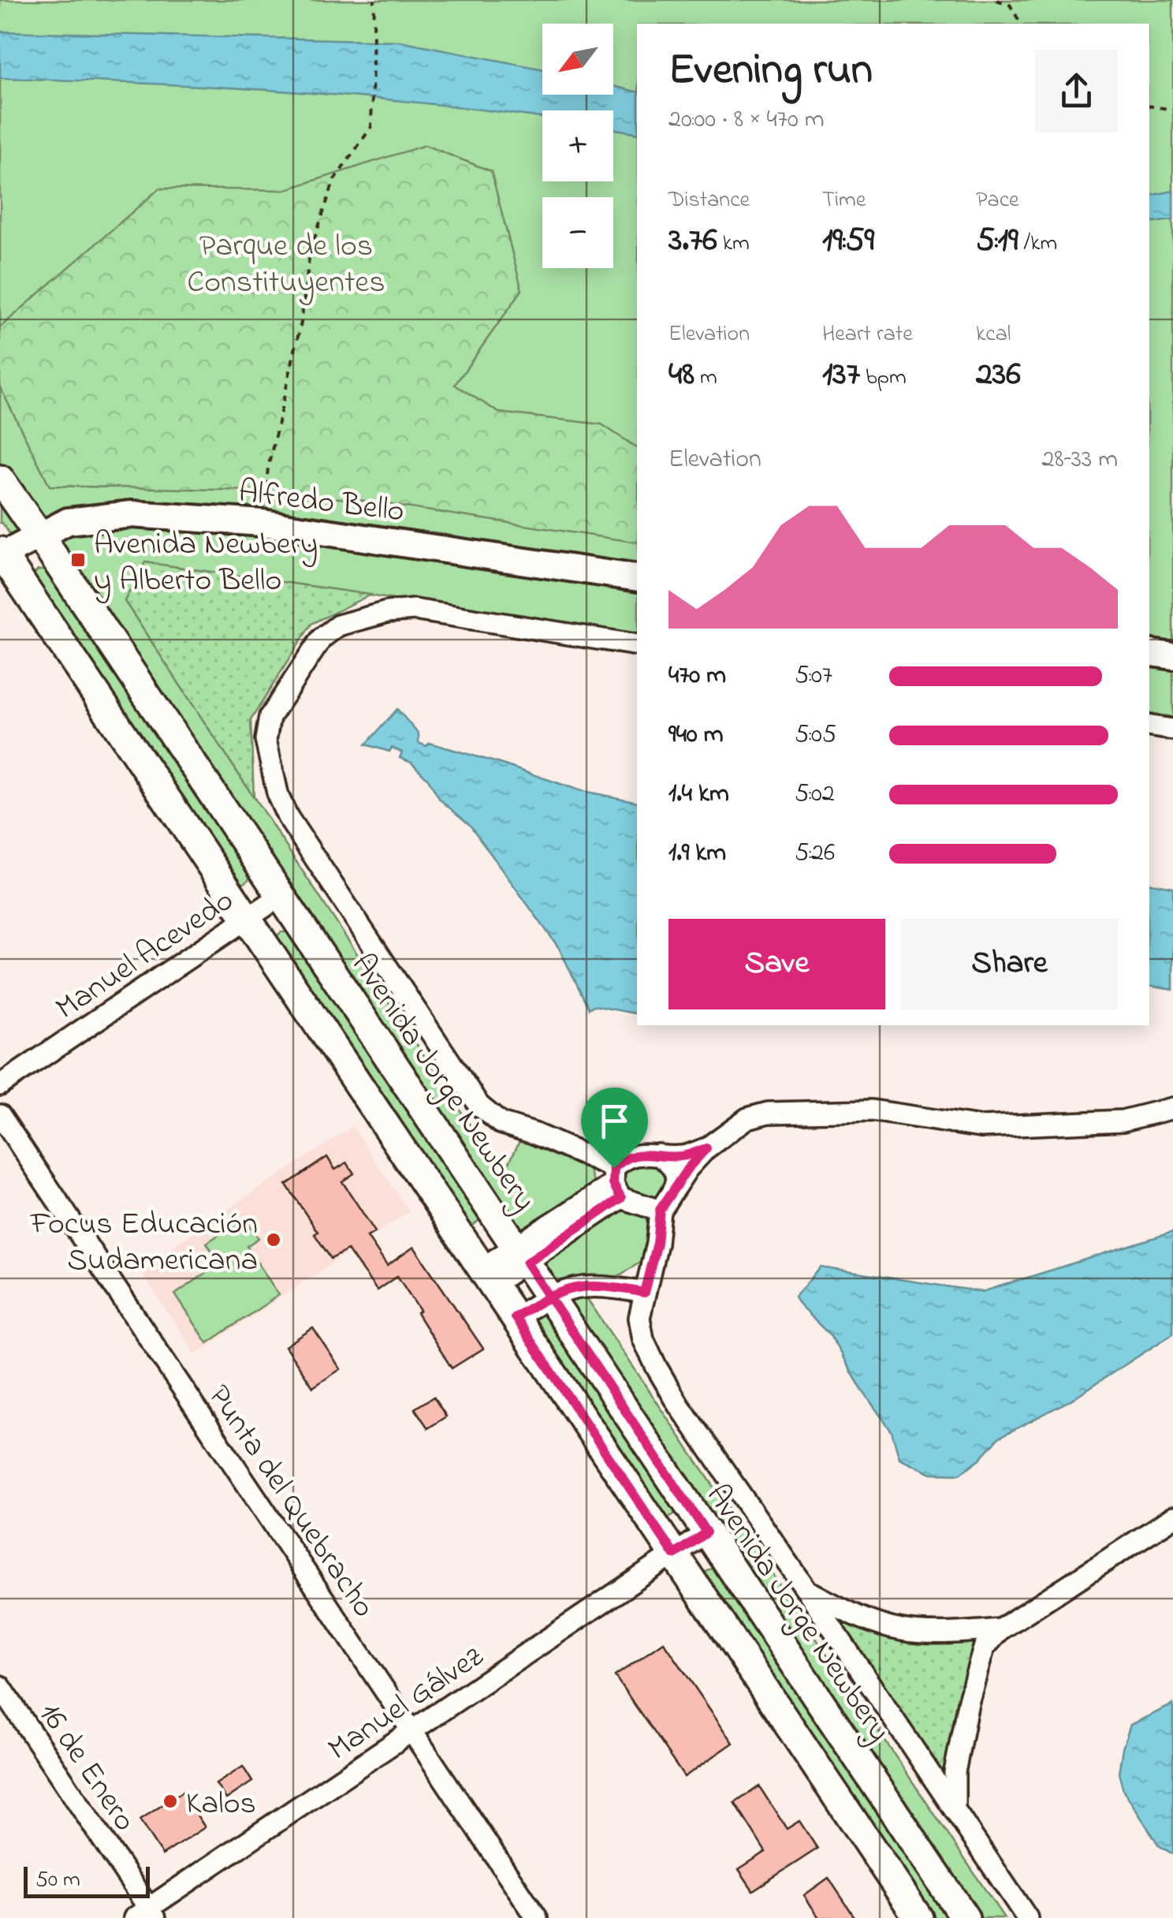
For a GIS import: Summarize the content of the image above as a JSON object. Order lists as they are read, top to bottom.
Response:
{
  "streets": {
    "main road": ["Avenida Jorge Newbery"],
    "street": [
      "Alfredo Bello",
      "Manuel Acevedo",
      "Punta del Quebracho",
      "Manuel Gálvez",
      "16 de Enero"
    ]
  },
  "crossings": [
    ["Alfredo Bello", "Avenida Jorge Newbery"],
    ["Manuel Acevedo", "Avenida Jorge Newbery"],
    ["Avenida Jorge Newbery", "Manuel Gálvez"],
    ["Punta del Quebracho", "Manuel Gálvez"],
    ["Manuel Gálvez", "16 de Enero"]
  ],
  "parks": ["Parque de los Constituyentes"],
  "places": {
    "transit": ["Avenida Newbery y Alberto Bello"],
    "other": ["Focus Educación Sudamericana", "Kalos"]
  },
  "scale_bar": "50 m",
  "north": "bottom left",
  "page": {
    "map_buttons": ["+", "−"],
    "heading": ["Evening run", "20:00 · 8 × 470 m"],
    "stats": [
      ["Distance", "3.76 km"],
      ["Time", "19:59"],
      ["Pace", "5:19 /km"],
      ["Elevation", "48 m"],
      ["Heart rate", "137 bpm"],
      ["kcal", "236"]
    ],
    "chart": ["Elevation", "28–33 m"],
    "list": [
      {
        "name": "470 m",
        "note": "5:07"
      },
      {
        "name": "940 m",
        "note": "5:05"
      },
      {
        "name": "1.4 km",
        "note": "5:02"
      },
      {
        "name": "1.9 km",
        "note": "5:26"
      }
    ],
    "buttons": ["Save", "Share"],
    "scale": "50 m"
  }
}
